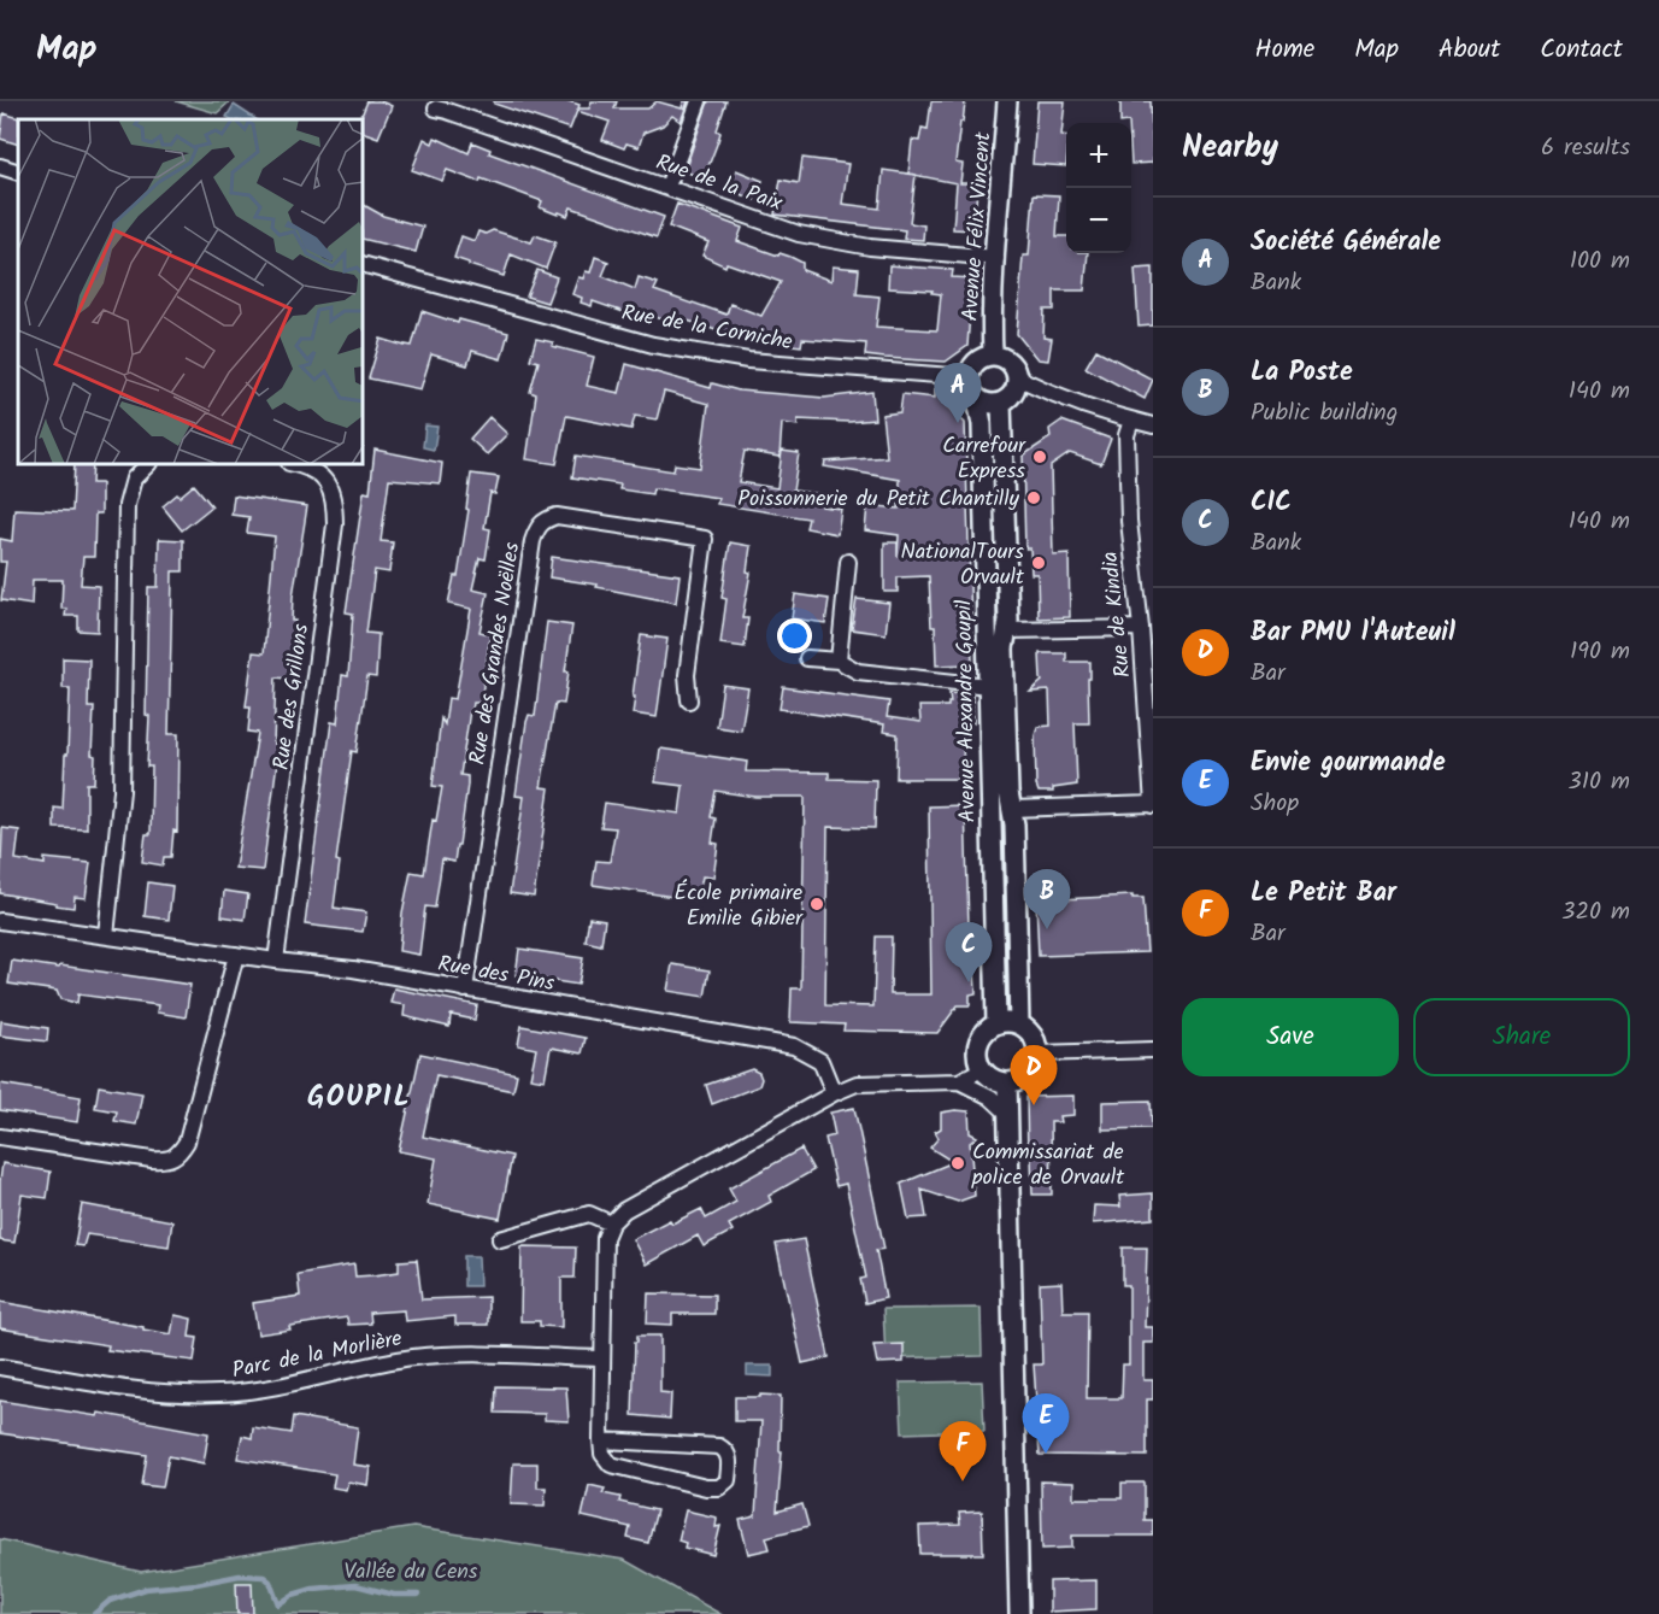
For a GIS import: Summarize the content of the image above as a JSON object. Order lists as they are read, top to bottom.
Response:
{
  "streets": {
    "street": [
      "Rue de la Paix",
      "Avenue Félix Vincent",
      "Rue de la Corniche",
      "Rue de Kindia",
      "Rue des Grandes Noëlles",
      "Rue des Grillons",
      "Avenue Alexandre Goupil",
      "Rue des Pins",
      "Parc de la Morlière"
    ]
  },
  "crossings": [
    ["Rue de la Paix", "Avenue Félix Vincent"],
    ["Avenue Félix Vincent", "Rue de la Corniche"],
    ["Avenue Félix Vincent", "Avenue Alexandre Goupil"],
    ["Rue de la Corniche", "Avenue Alexandre Goupil"],
    ["Rue des Grandes Noëlles", "Rue des Pins"],
    ["Rue des Grillons", "Rue des Pins"]
  ],
  "districts": ["GOUPIL"],
  "parks": ["Vallée du Cens"],
  "places": [
    "Carrefour Express",
    "Poissonnerie du Petit Chantilly",
    "NationalTours Orvault",
    "École primaire Emilie Gibier",
    "Commissariat de police de Orvault"
  ],
  "page": {
    "header": "Map",
    "nav": [
      "Home",
      "Map",
      "About",
      "Contact"
    ],
    "heading": ["Nearby", "6 results"],
    "map_buttons": ["+", "−"],
    "list": [
      {
        "mark": "A",
        "name": "Société Générale",
        "note": "Bank",
        "value": "100 m"
      },
      {
        "mark": "B",
        "name": "La Poste",
        "note": "Public building",
        "value": "140 m"
      },
      {
        "mark": "C",
        "name": "CIC",
        "note": "Bank",
        "value": "140 m"
      },
      {
        "mark": "D",
        "name": "Bar PMU l'Auteuil",
        "note": "Bar",
        "value": "190 m"
      },
      {
        "mark": "E",
        "name": "Envie gourmande",
        "note": "Shop",
        "value": "310 m"
      },
      {
        "mark": "F",
        "name": "Le Petit Bar",
        "note": "Bar",
        "value": "320 m"
      }
    ],
    "pins": [
      "A",
      "B",
      "C",
      "D",
      "E",
      "F"
    ],
    "buttons": ["Save", "Share"]
  }
}
